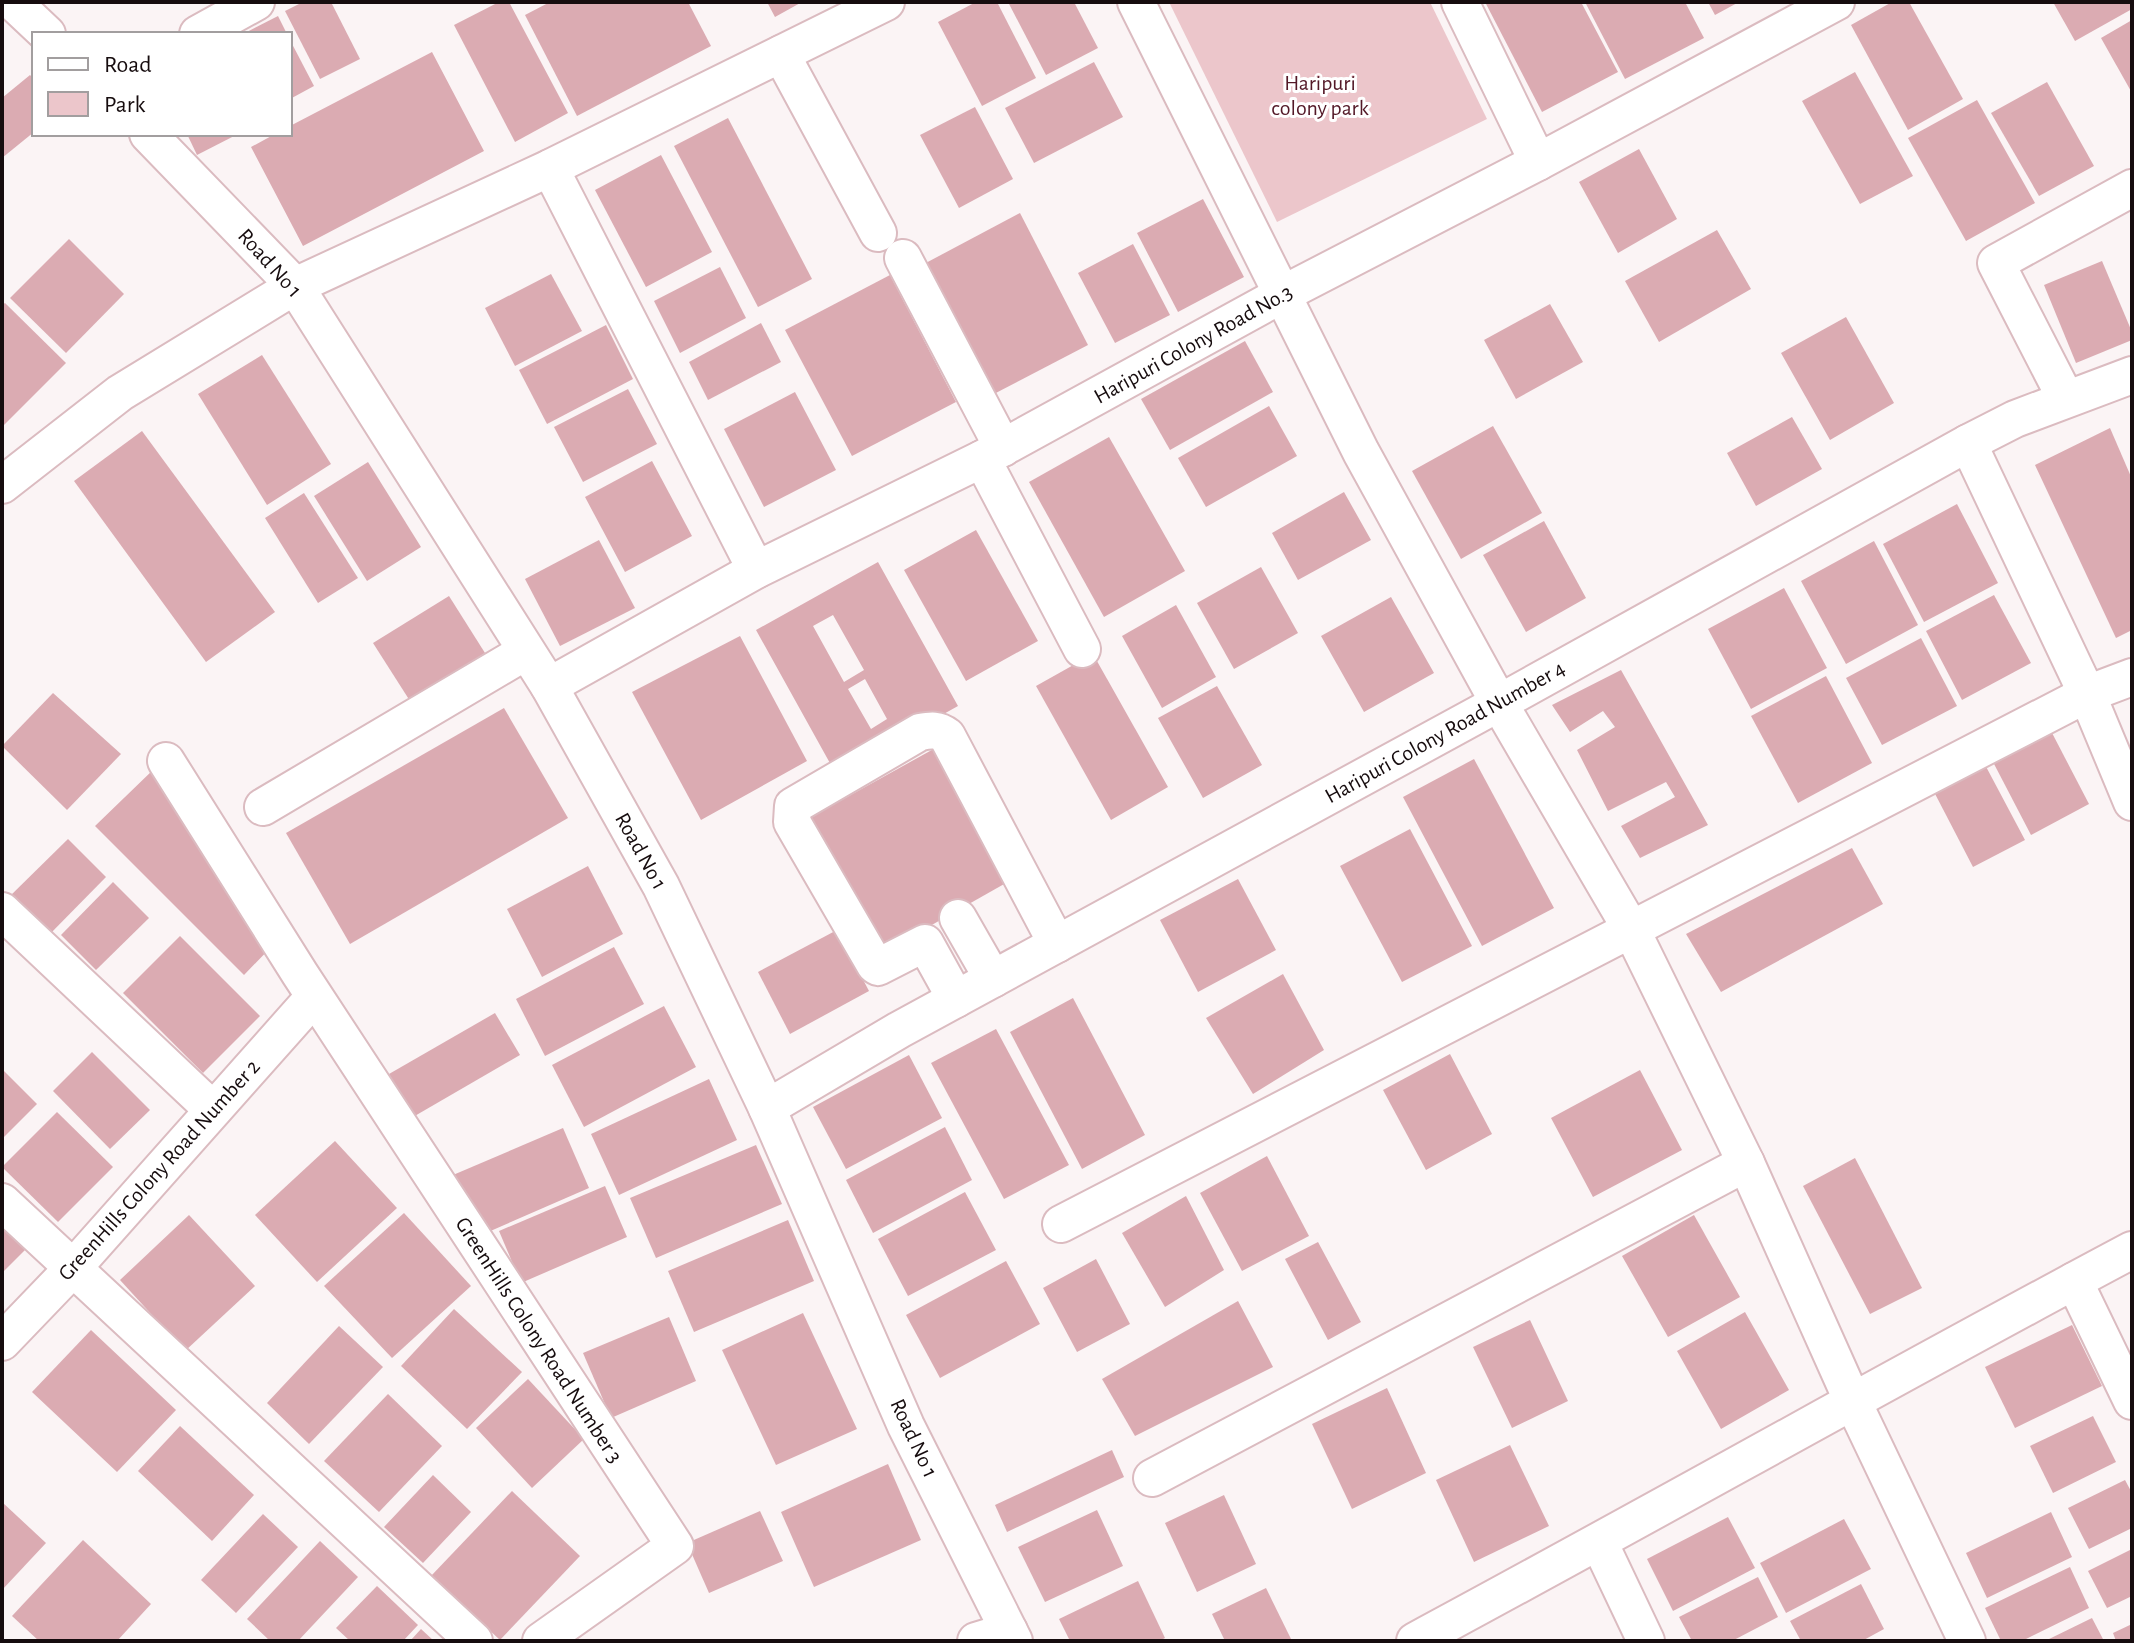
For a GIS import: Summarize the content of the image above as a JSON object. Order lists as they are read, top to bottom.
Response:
{
  "streets": {
    "street": [
      "Road No 1",
      "Haripuri Colony Road No.3",
      "Haripuri Colony Road Number 4",
      "GreenHills Colony Road Number 2",
      "GreenHills Colony Road Number 3"
    ]
  },
  "crossings": [
    ["Road No 1", "Haripuri Colony Road No.3"],
    ["Road No 1", "Haripuri Colony Road Number 4"],
    ["GreenHills Colony Road Number 2", "GreenHills Colony Road Number 3"]
  ],
  "parks": ["Haripuri colony park"],
  "legend": ["Road", "Park"]
}
